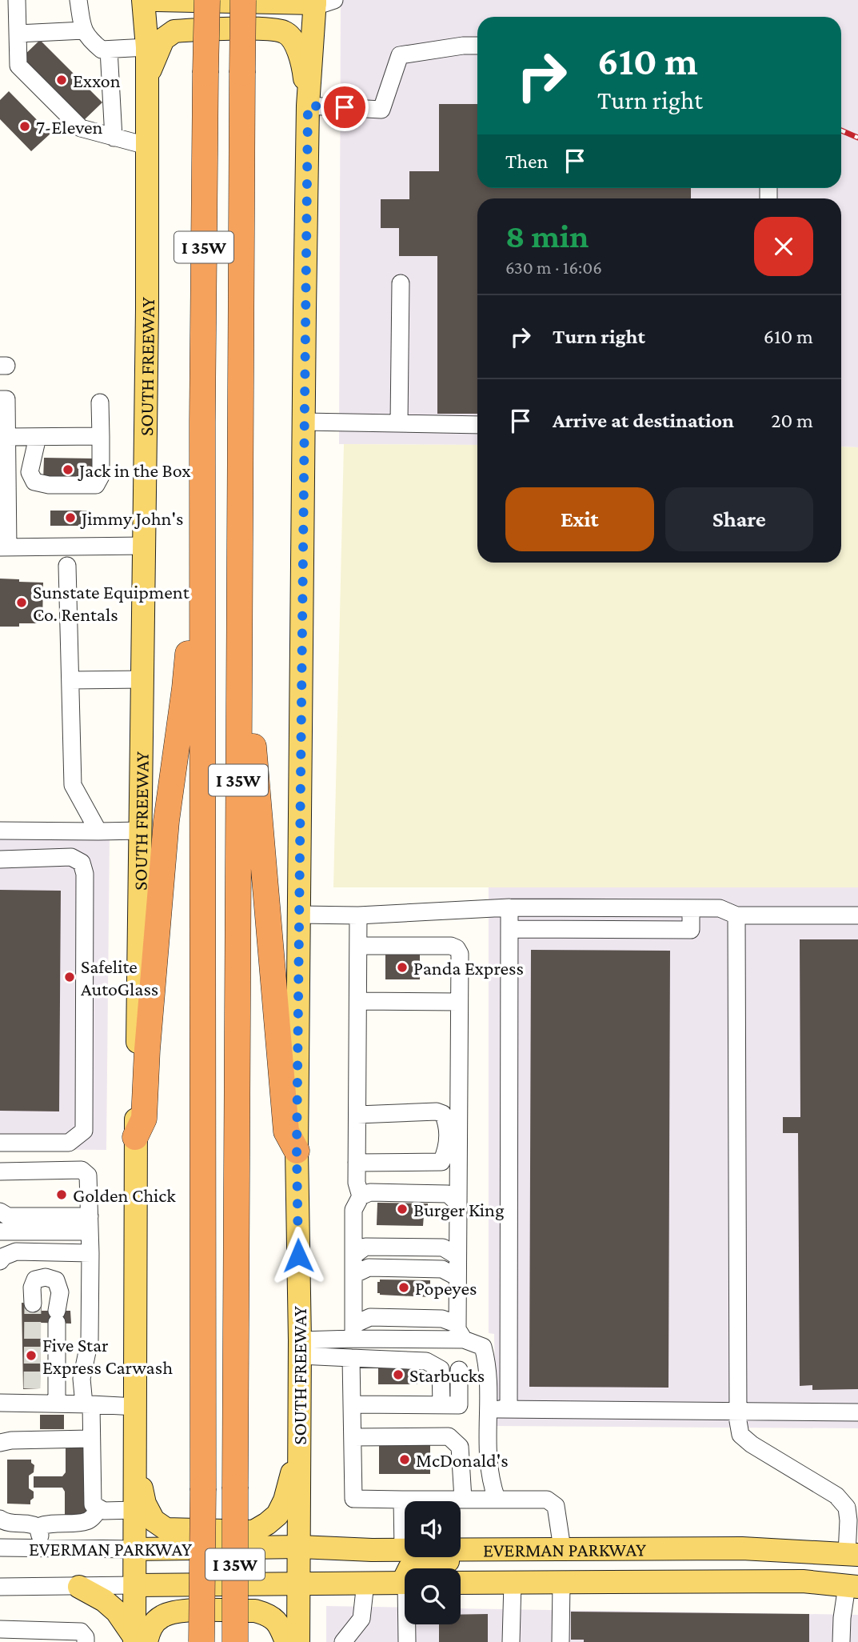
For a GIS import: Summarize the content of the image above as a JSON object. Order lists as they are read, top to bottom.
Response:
{
  "streets": {
    "highway": ["I 35W"],
    "main road": ["SOUTH FREEWAY", "EVERMAN PARKWAY"]
  },
  "crossings": [
    ["SOUTH FREEWAY", "EVERMAN PARKWAY"]
  ],
  "places": [
    "Exxon",
    "7-Eleven",
    "Jack in the Box",
    "Jimmy John's",
    "Sunstate Equipment Co. Rentals",
    "Panda Express",
    "Safelite AutoGlass",
    "Golden Chick",
    "Burger King",
    "Popeyes",
    "Five Star Express Carwash",
    "Starbucks",
    "McDonald's"
  ],
  "page": {
    "turn": ["610 m", "Turn right"],
    "then": "Then",
    "heading": ["8 min", "630 m · 16:06"],
    "list": [
      {
        "name": "Turn right",
        "value": "610 m"
      },
      {
        "name": "Arrive at destination",
        "value": "20 m"
      }
    ],
    "buttons": ["Exit", "Share"]
  }
}
